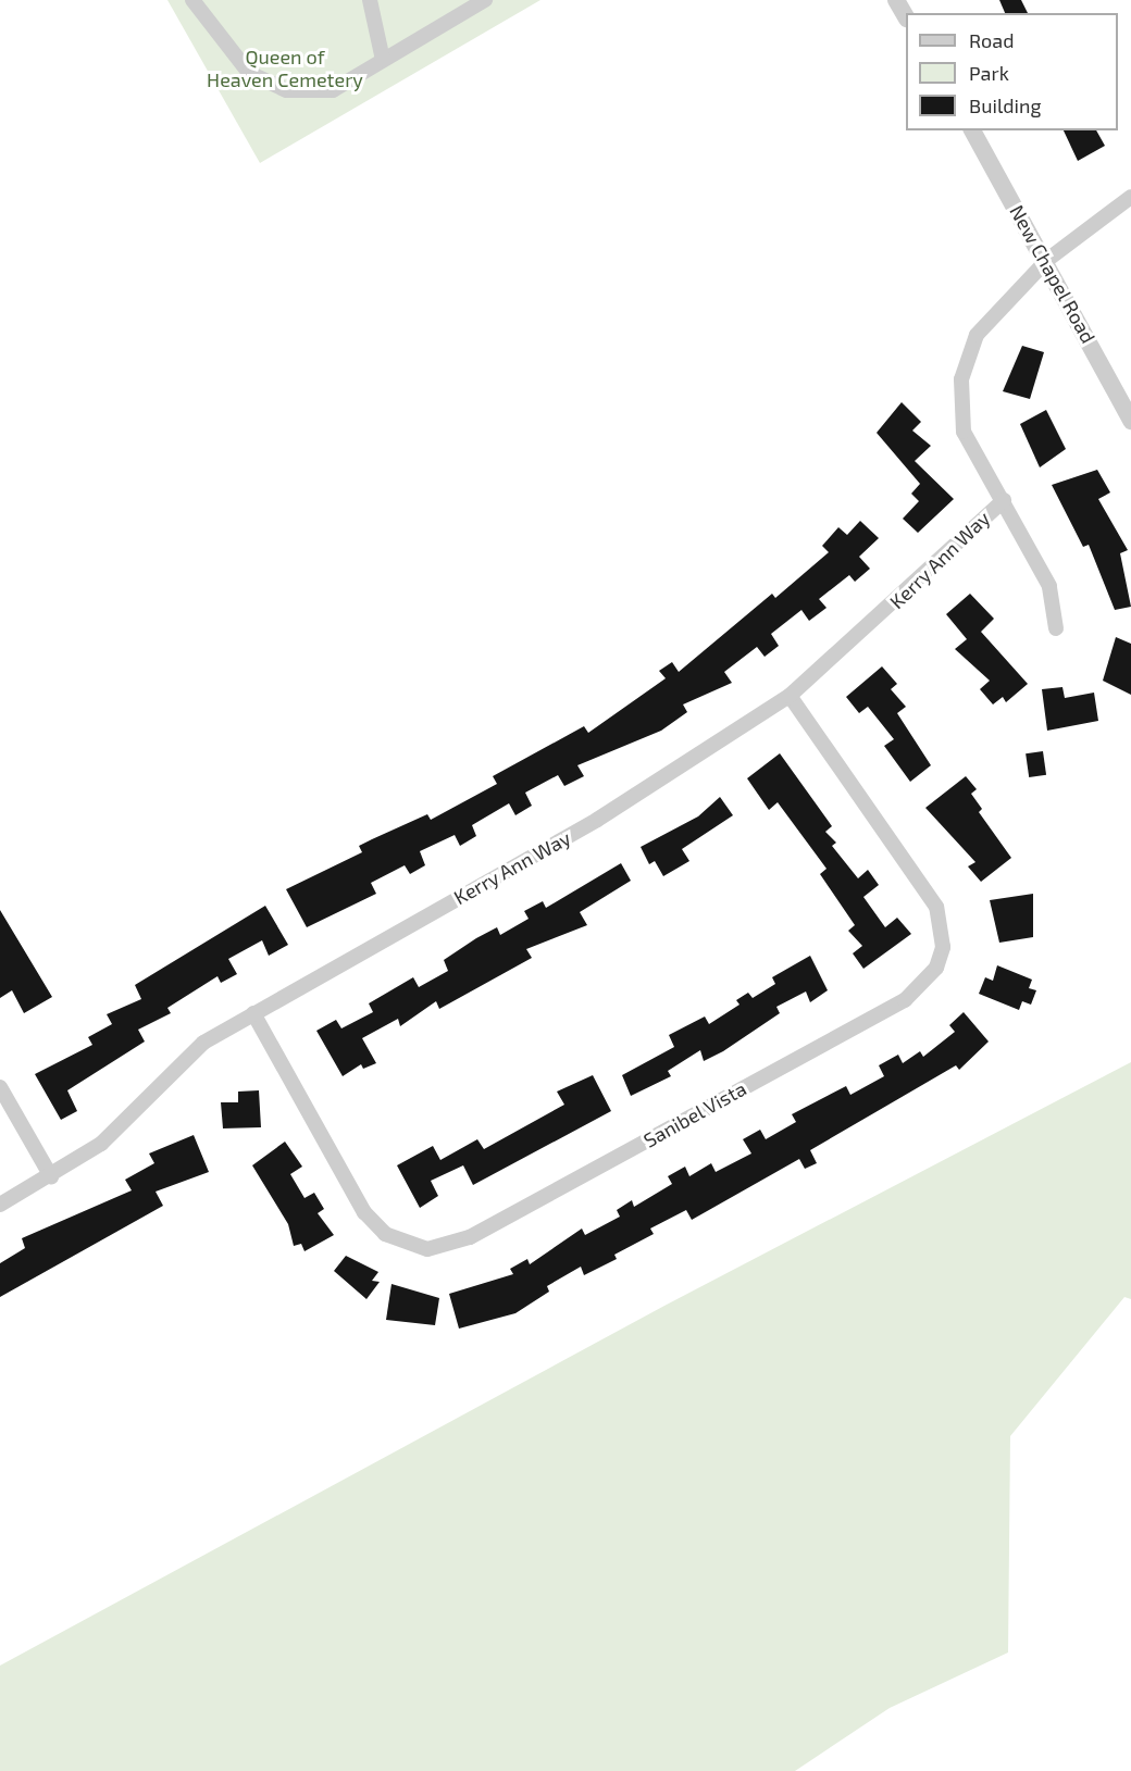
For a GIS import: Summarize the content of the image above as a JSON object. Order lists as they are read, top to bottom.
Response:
{
  "streets": {
    "street": ["New Chapel Road", "Kerry Ann Way", "Sanibel Vista"]
  },
  "crossings": [
    ["Kerry Ann Way", "Sanibel Vista"]
  ],
  "parks": ["Queen of Heaven Cemetery"],
  "legend": ["Road", "Park", "Building"]
}
